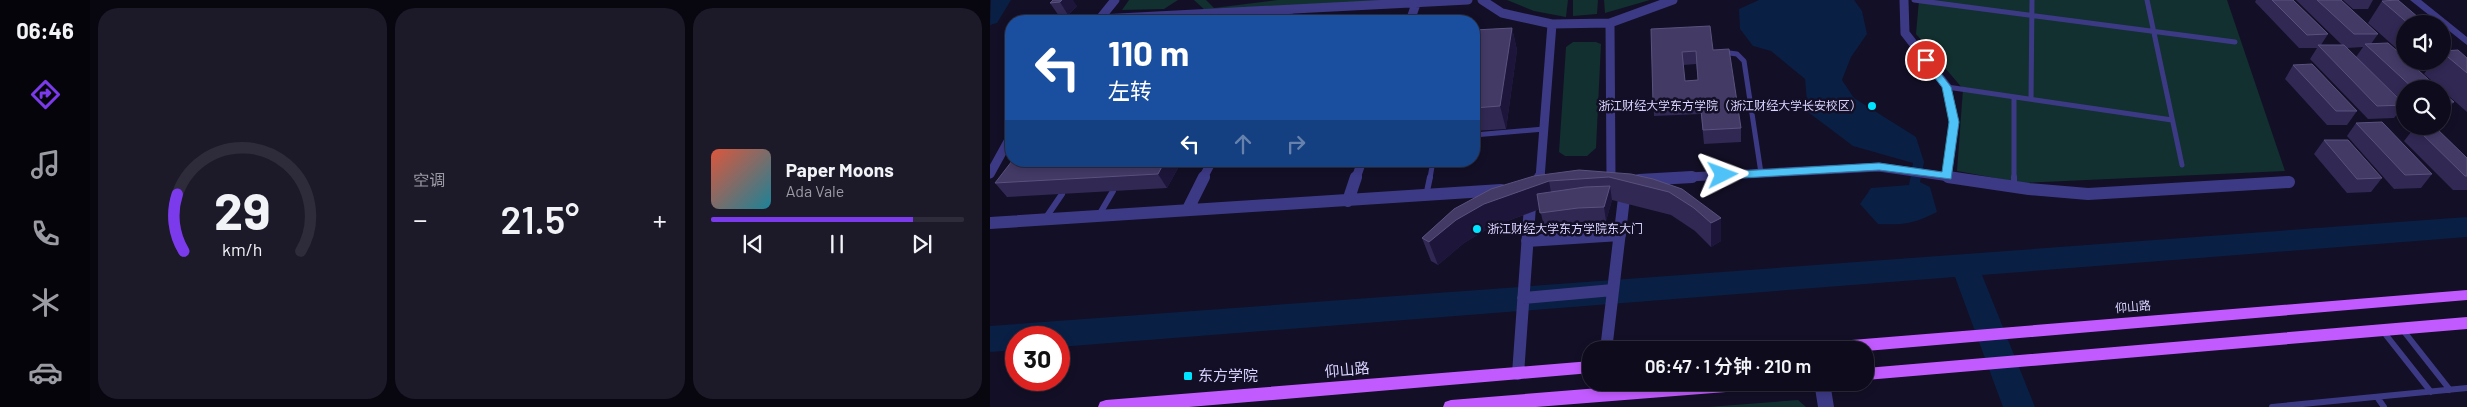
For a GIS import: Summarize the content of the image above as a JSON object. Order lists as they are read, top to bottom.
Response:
{
  "streets": {
    "main road": ["仰山路"]
  },
  "places": {
    "other": ["浙江财经大学东方学院（浙江财经大学长安校区）", "浙江财经大学东方学院东大门"],
    "transit": ["东方学院"]
  },
  "page": {
    "tabs": "06:46",
    "tile": "空调",
    "turn": ["110 m", "左转"],
    "song": ["Paper Moons", "Ada Vale"],
    "heat": ["−", "21.5°", "+"],
    "limit": "30",
    "trip": "06:47 · 1 分钟 · 210 m",
    "gauge": ["29", "km/h"]
  }
}
